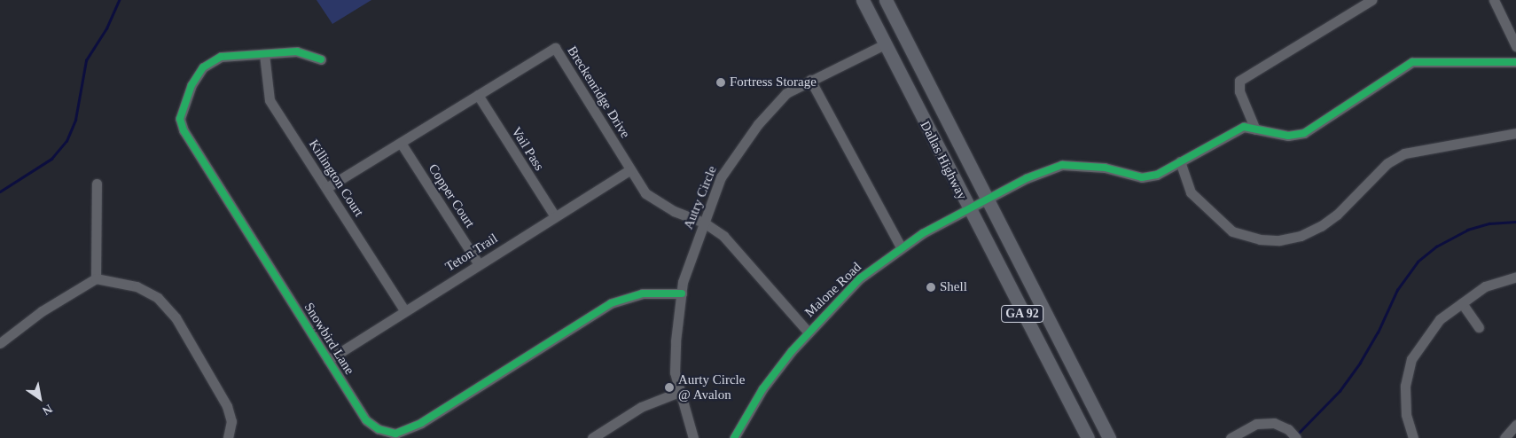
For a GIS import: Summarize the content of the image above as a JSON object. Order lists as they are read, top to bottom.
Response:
{
  "streets": {
    "main road": ["Dallas Highway", "GA 92"],
    "street": [
      "Breckenridge Drive",
      "Vail Pass",
      "Killington Court",
      "Copper Court",
      "Autry Circle",
      "Teton Trail",
      "Malone Road",
      "Snowbird Lane"
    ]
  },
  "crossings": [
    ["Breckenridge Drive", "Vail Pass"],
    ["Breckenridge Drive", "Killington Court"],
    ["Breckenridge Drive", "Copper Court"],
    ["Breckenridge Drive", "Autry Circle"],
    ["Breckenridge Drive", "Teton Trail"],
    ["Breckenridge Drive", "Malone Road"],
    ["Vail Pass", "Teton Trail"],
    ["Dallas Highway", "Autry Circle"],
    ["Dallas Highway", "Malone Road"],
    ["Killington Court", "Teton Trail"],
    ["Killington Court", "Snowbird Lane"],
    ["Copper Court", "Teton Trail"],
    ["Autry Circle", "Snowbird Lane"],
    ["Teton Trail", "Snowbird Lane"]
  ],
  "places": ["Fortress Storage", "Shell", "Aurty Circle @ Avalon"],
  "north": "bottom right"
}
